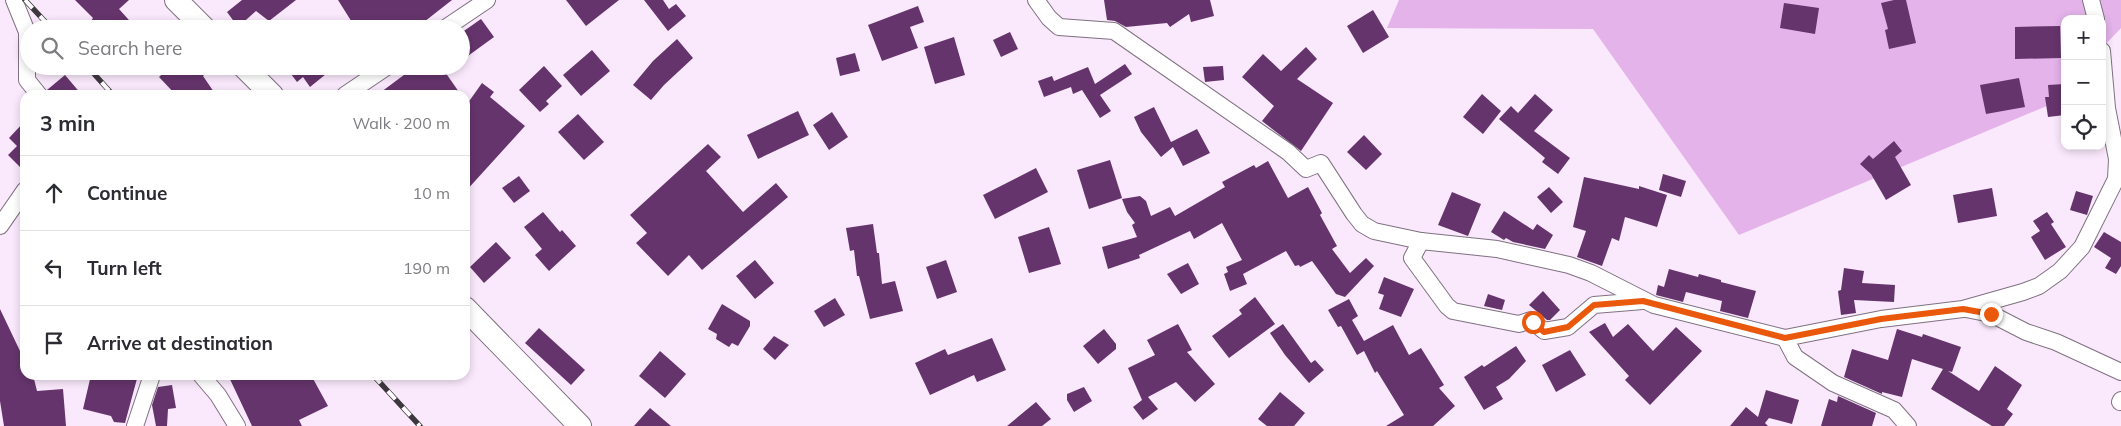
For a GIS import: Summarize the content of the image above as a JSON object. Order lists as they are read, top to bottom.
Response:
{
  "page": {
    "map_buttons": ["+", "−"],
    "search": "Search here",
    "heading": ["3 min", "Walk · 200 m"],
    "list": [
      ["Continue", "10 m"],
      ["Turn left", "190 m"],
      "Arrive at destination"
    ]
  }
}
